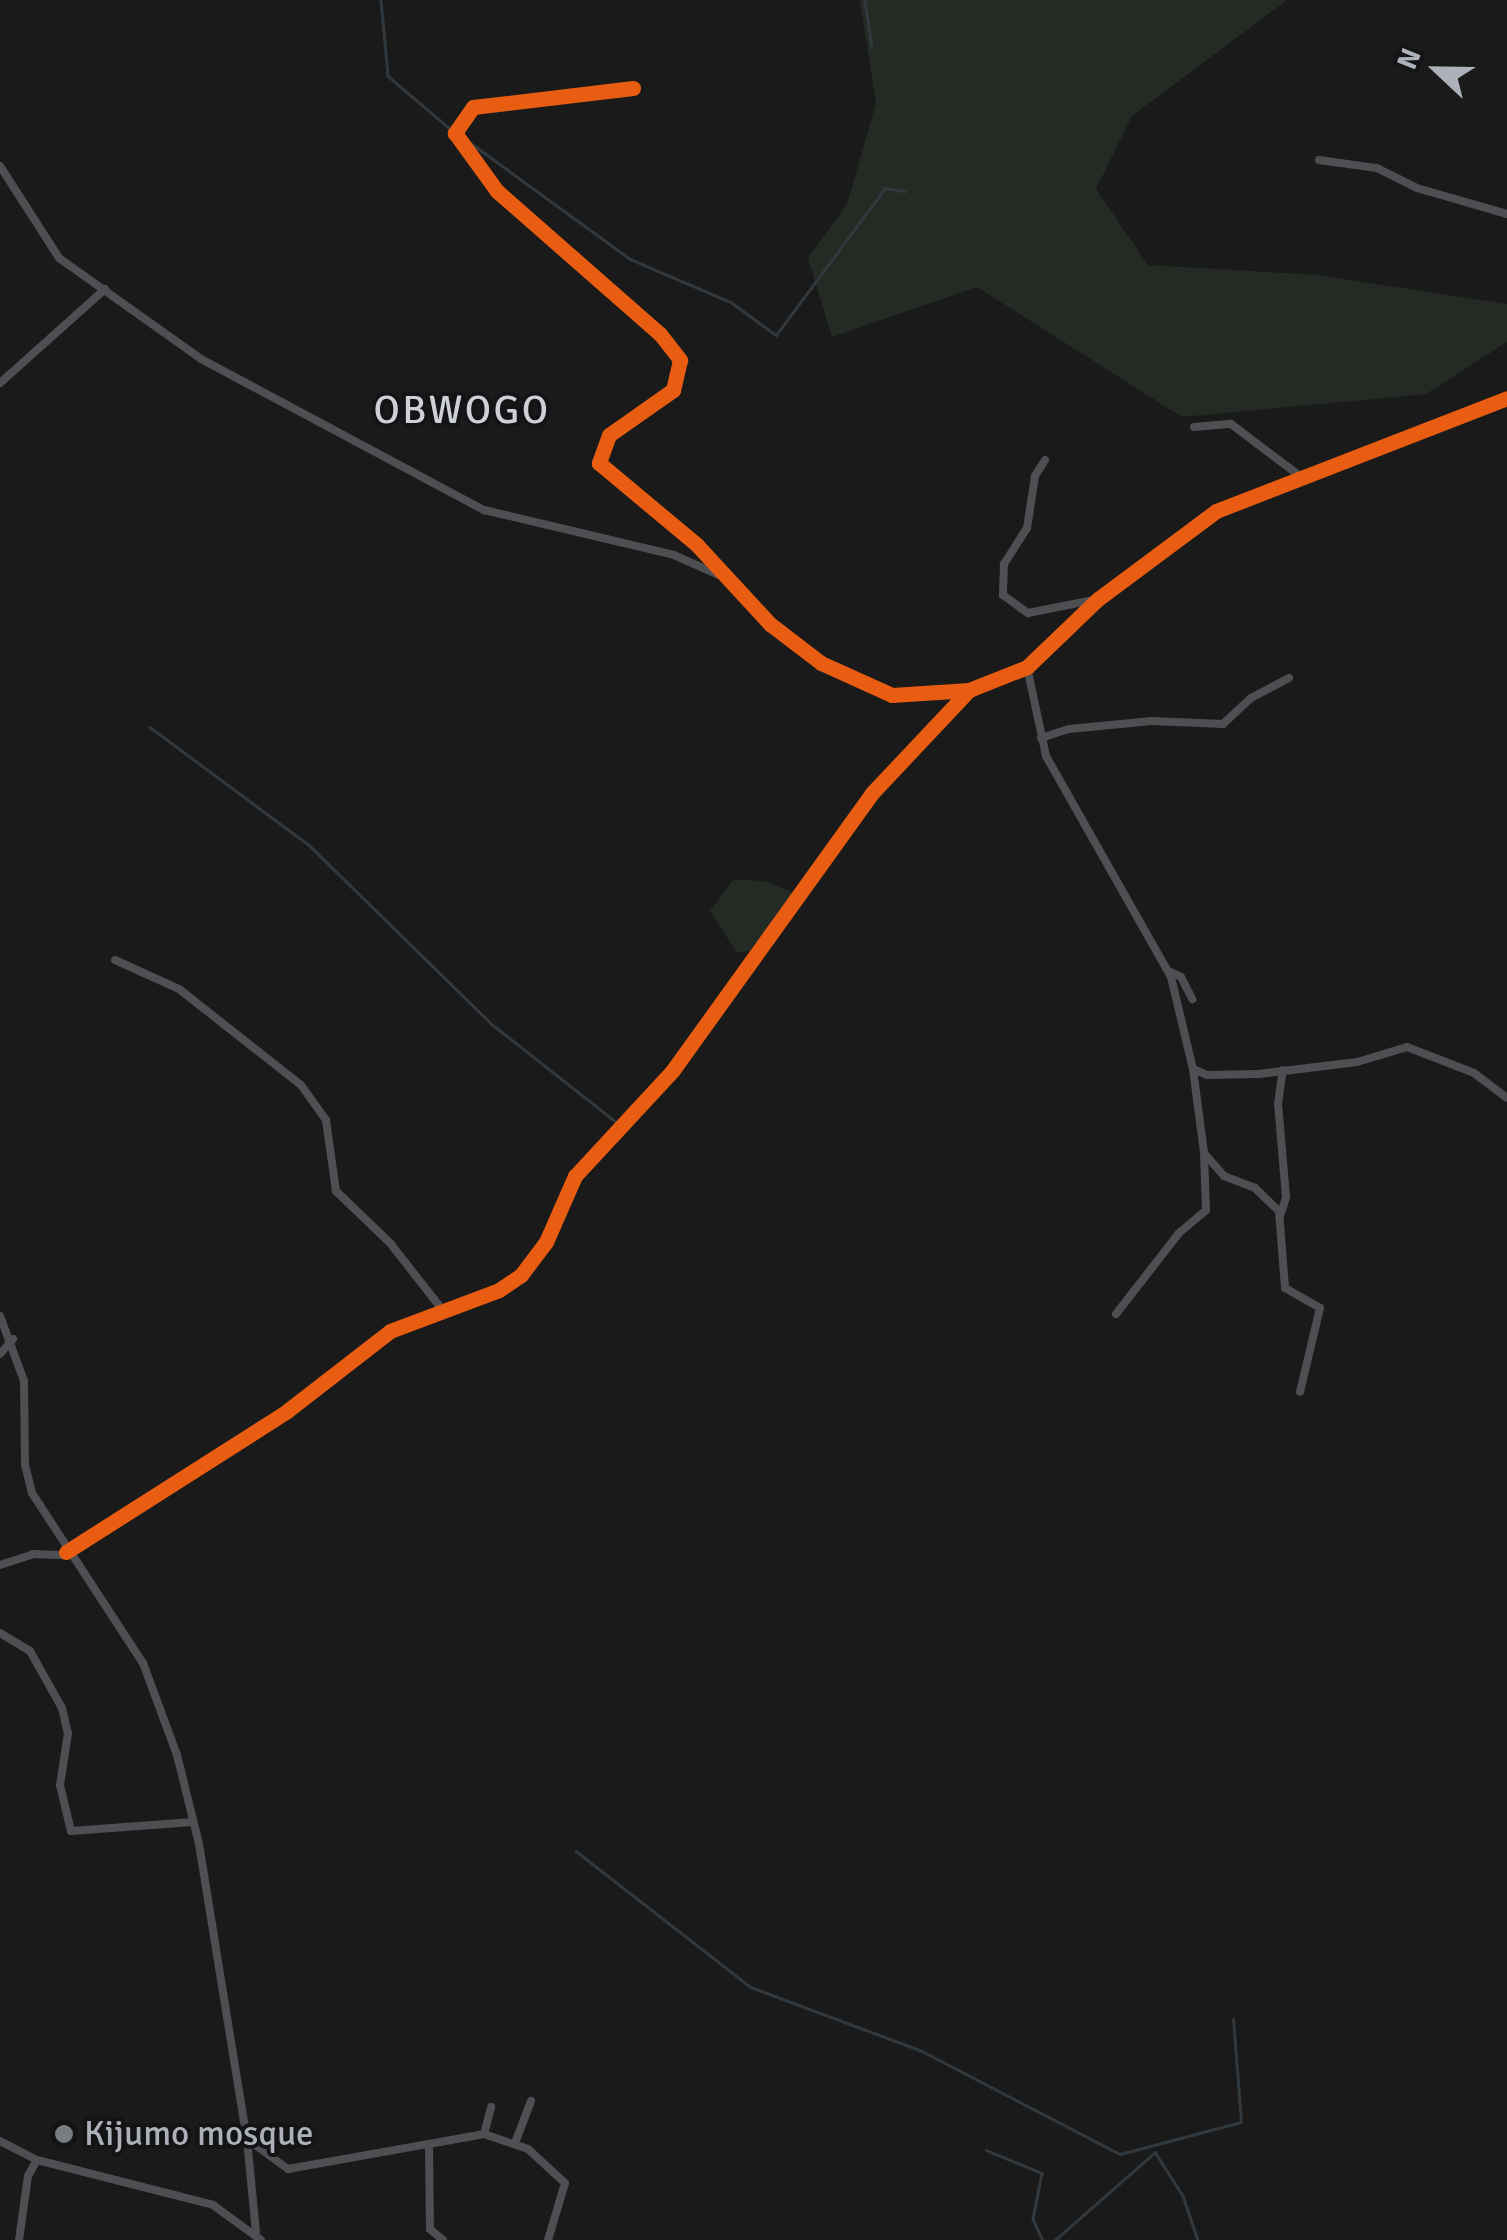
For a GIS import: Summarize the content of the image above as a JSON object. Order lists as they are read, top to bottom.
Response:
{
  "districts": ["OBWOGO"],
  "places": ["Kijumo mosque"],
  "north": "left"
}
